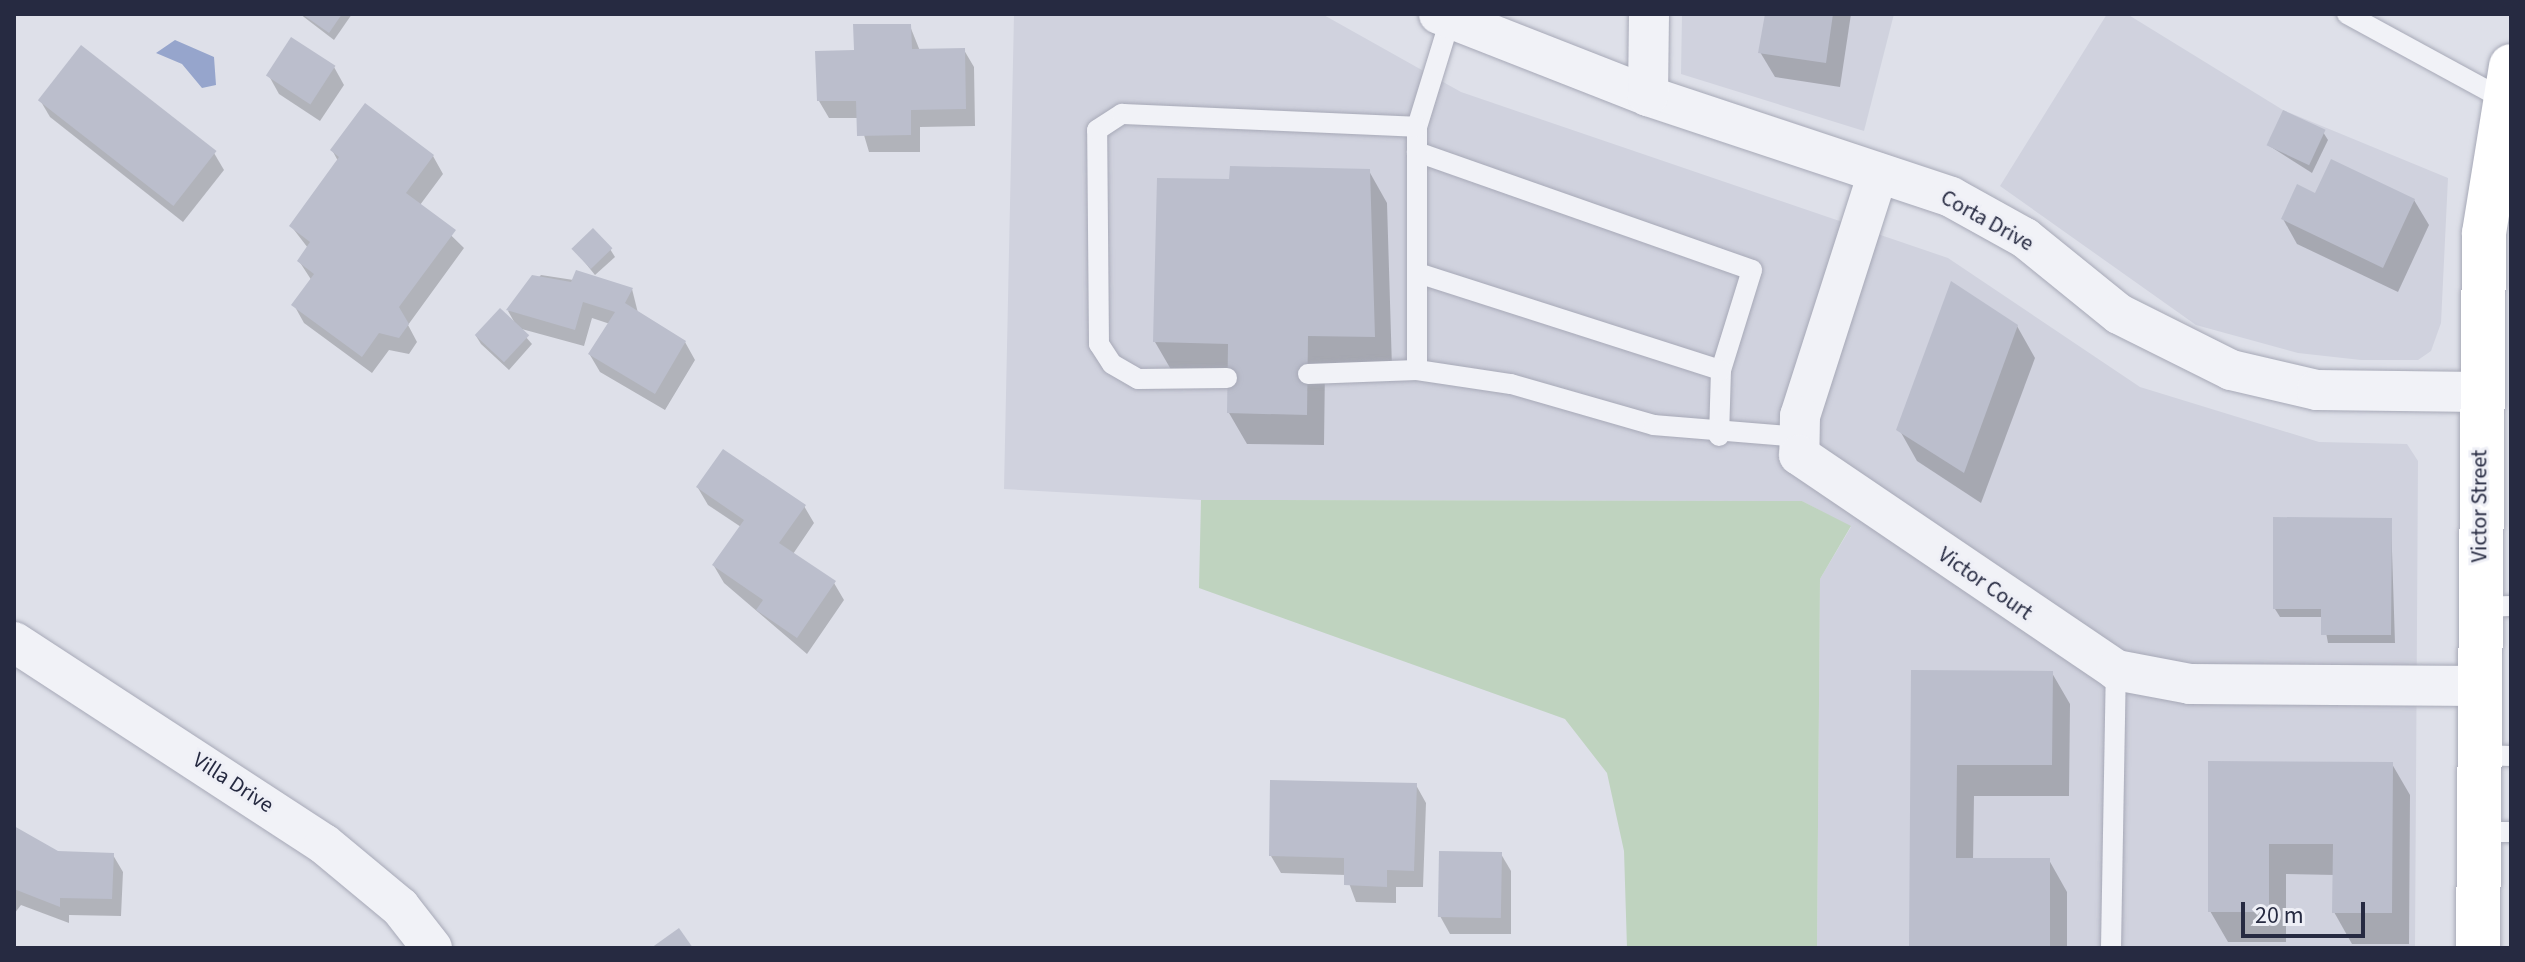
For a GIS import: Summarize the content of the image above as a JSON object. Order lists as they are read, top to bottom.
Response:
{
  "streets": {
    "street": [
      "Corta Drive",
      "Victor Street",
      "Victor Court",
      "Villa Drive"
    ]
  },
  "crossings": [
    ["Corta Drive", "Victor Street"],
    ["Victor Street", "Victor Court"]
  ],
  "scale_bar": "20 m"
}
